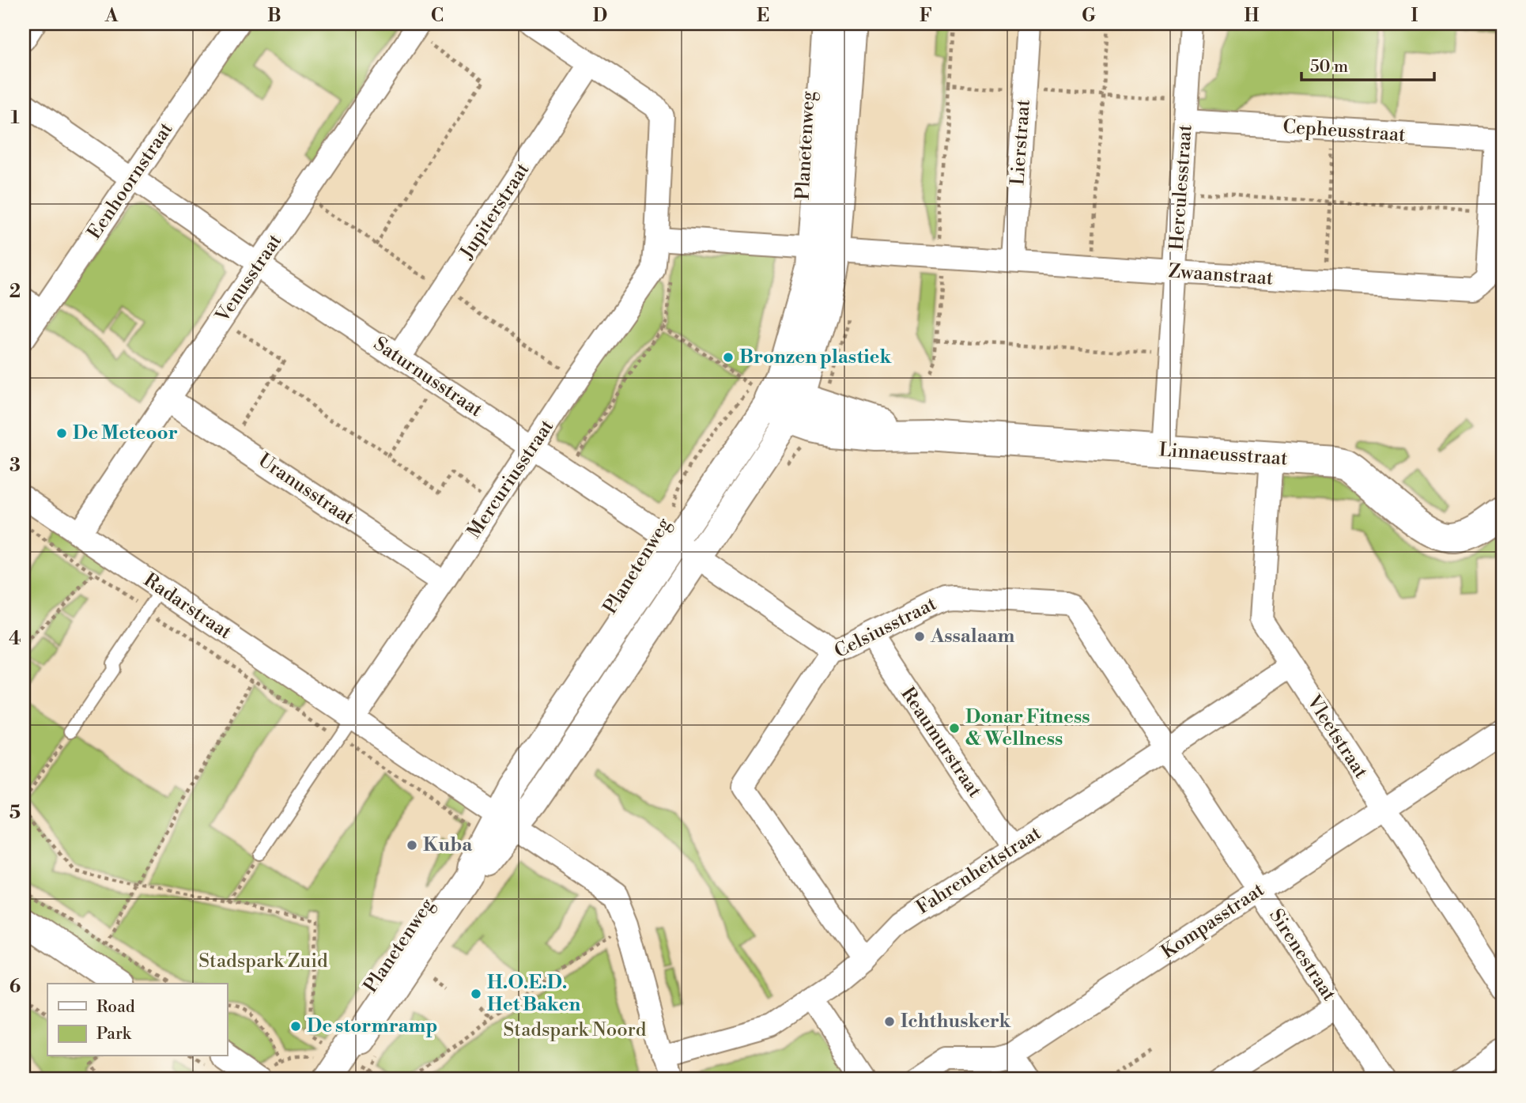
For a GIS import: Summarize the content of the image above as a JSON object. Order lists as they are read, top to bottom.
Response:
{
  "streets": {
    "main road": ["Planetenweg", "Linnaeusstraat"],
    "street": [
      "Cepheusstraat",
      "Lierstraat",
      "Eenhoornstraat",
      "Herculesstraat",
      "Jupiterstraat",
      "Zwaanstraat",
      "Venusstraat",
      "Saturnusstraat",
      "Mercuriusstraat",
      "Uranusstraat",
      "Radarstraat",
      "Celsiusstraat",
      "Vleetstraat",
      "Reaumurstraat",
      "Fahrenheitstraat",
      "Kompasstraat",
      "Sirenestraat"
    ]
  },
  "crossings": [
    ["Cepheusstraat", "Herculesstraat"],
    ["Cepheusstraat", "Zwaanstraat"],
    ["Lierstraat", "Zwaanstraat"],
    ["Planetenweg", "Zwaanstraat"],
    ["Planetenweg", "Saturnusstraat"],
    ["Planetenweg", "Linnaeusstraat"],
    ["Planetenweg", "Radarstraat"],
    ["Eenhoornstraat", "Saturnusstraat"],
    ["Herculesstraat", "Zwaanstraat"],
    ["Herculesstraat", "Linnaeusstraat"],
    ["Jupiterstraat", "Saturnusstraat"],
    ["Jupiterstraat", "Mercuriusstraat"],
    ["Venusstraat", "Saturnusstraat"],
    ["Venusstraat", "Uranusstraat"],
    ["Venusstraat", "Radarstraat"],
    ["Saturnusstraat", "Mercuriusstraat"],
    ["Saturnusstraat", "Celsiusstraat"],
    ["Linnaeusstraat", "Vleetstraat"],
    ["Mercuriusstraat", "Uranusstraat"],
    ["Mercuriusstraat", "Radarstraat"],
    ["Radarstraat", "Fahrenheitstraat"],
    ["Celsiusstraat", "Reaumurstraat"],
    ["Celsiusstraat", "Fahrenheitstraat"],
    ["Celsiusstraat", "Sirenestraat"],
    ["Vleetstraat", "Fahrenheitstraat"],
    ["Vleetstraat", "Kompasstraat"],
    ["Reaumurstraat", "Fahrenheitstraat"],
    ["Fahrenheitstraat", "Sirenestraat"],
    ["Kompasstraat", "Sirenestraat"]
  ],
  "parks": ["Stadspark Zuid", "Stadspark Noord"],
  "places": [
    "Bronzen plastiek",
    "De Meteoor",
    "Assalaam",
    "Donar Fitness & Wellness",
    "Kuba",
    "H.O.E.D. Het Baken",
    "Ichthuskerk",
    "De stormramp"
  ],
  "legend": ["Road", "Park"],
  "scale_bar": "50 m",
  "grid": {
    "columns": [
      "A",
      "B",
      "C",
      "D",
      "E",
      "F",
      "G",
      "H",
      "I"
    ],
    "rows": [
      "1",
      "2",
      "3",
      "4",
      "5",
      "6"
    ]
  }
}
